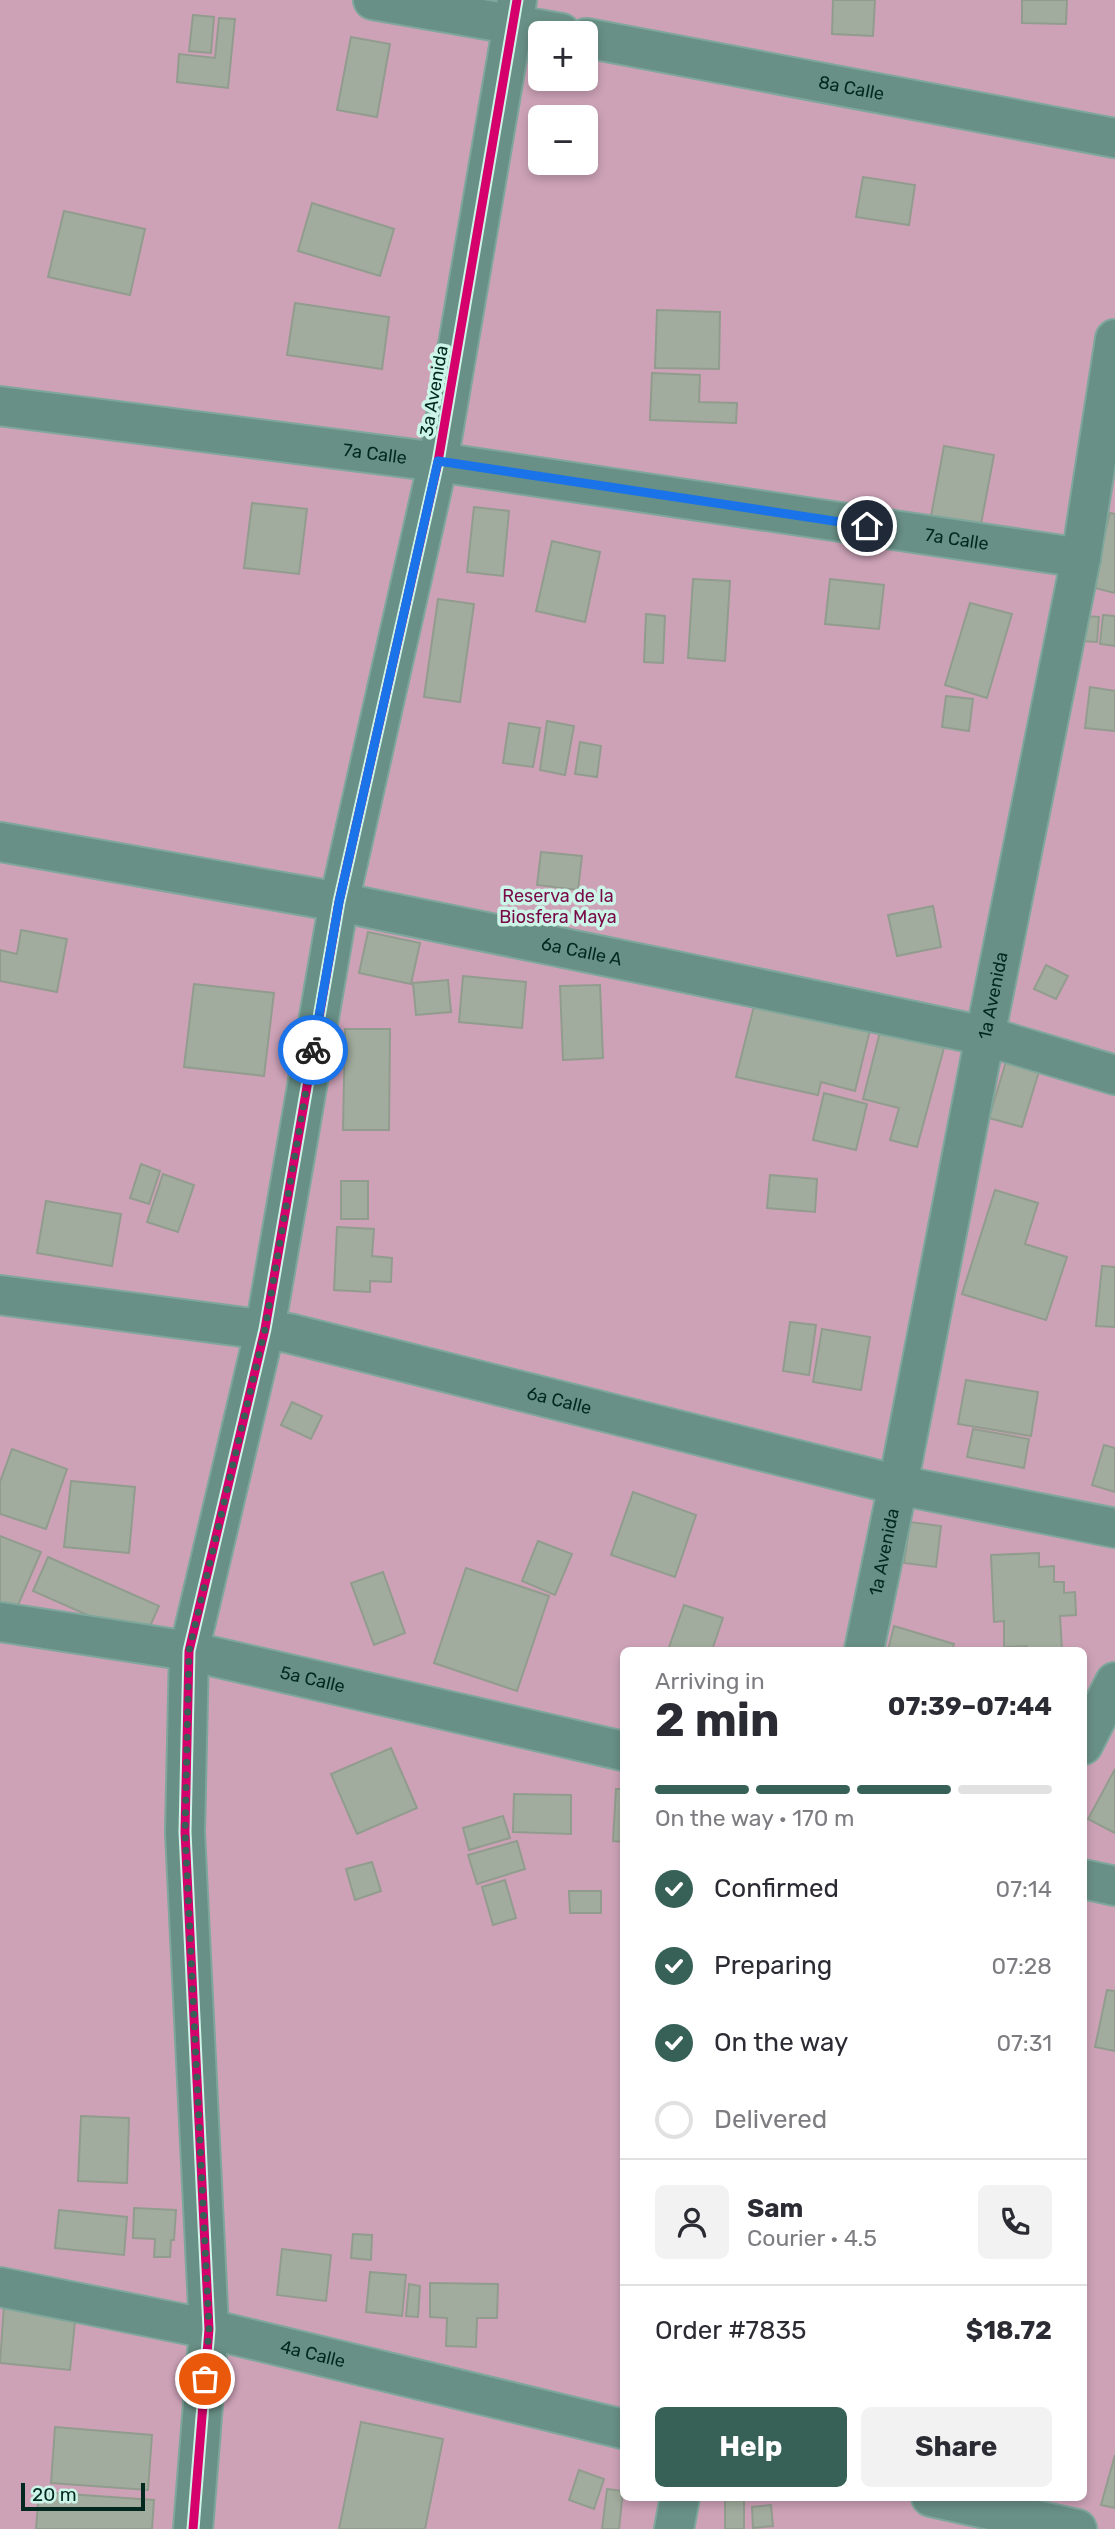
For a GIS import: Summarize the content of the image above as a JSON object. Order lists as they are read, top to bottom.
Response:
{
  "streets": {
    "street": [
      "8a Calle",
      "3a Avenida",
      "7a Calle",
      "6a Calle A",
      "1a Avenida",
      "6a Calle",
      "5a Calle",
      "4a Calle"
    ]
  },
  "crossings": [
    ["3a Avenida", "7a Calle"],
    ["3a Avenida", "6a Calle A"],
    ["3a Avenida", "6a Calle"],
    ["3a Avenida", "5a Calle"],
    ["3a Avenida", "4a Calle"],
    ["7a Calle", "1a Avenida"],
    ["6a Calle A", "1a Avenida"],
    ["1a Avenida", "6a Calle"]
  ],
  "parks": ["Reserva de la Biosfera Maya"],
  "scale_bar": "20 m",
  "page": {
    "map_buttons": ["+", "−"],
    "heading": ["2 min", "Arriving in", "07:39–07:44"],
    "panel": [
      "Sam",
      "Courier · 4.5",
      "Order #7835",
      "$18.72"
    ],
    "bar": "On the way · 170 m",
    "list": [
      ["Confirmed", "07:14"],
      ["Preparing", "07:28"],
      ["On the way", "07:31"],
      "Delivered"
    ],
    "buttons": ["Help", "Share"],
    "scale": "20 m"
  }
}
